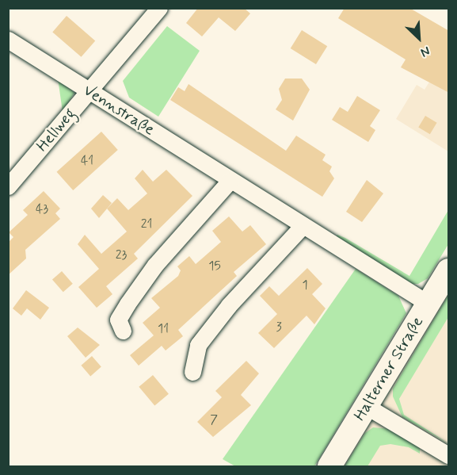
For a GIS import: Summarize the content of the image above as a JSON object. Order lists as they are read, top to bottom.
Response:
{
  "streets": {
    "main road": ["Halterner Straße"],
    "street": ["Vennstraße", "Hellweg"]
  },
  "crossings": [
    ["Vennstraße", "Hellweg"],
    ["Vennstraße", "Halterner Straße"]
  ],
  "house_numbers": [
    "41",
    "43",
    "21",
    "23",
    "15",
    "1",
    "3",
    "11",
    "7"
  ],
  "north": "bottom right"
}
